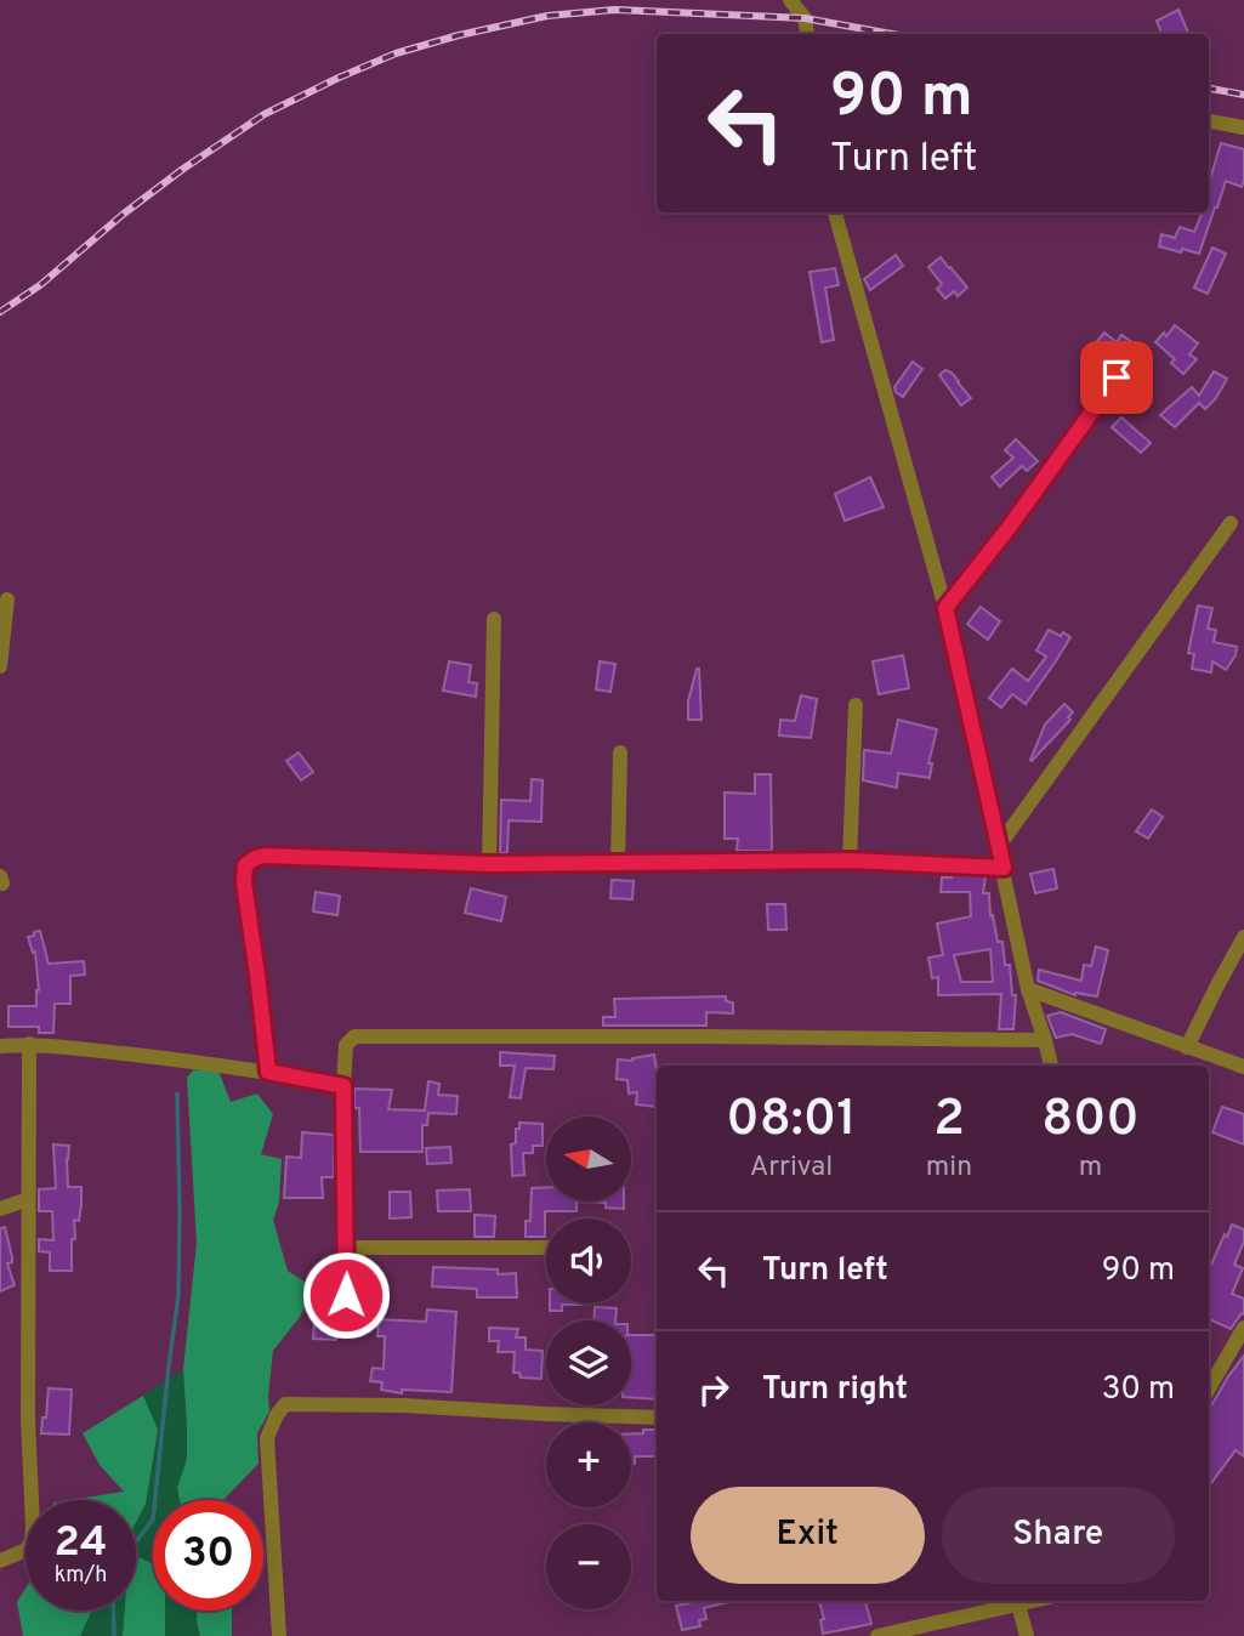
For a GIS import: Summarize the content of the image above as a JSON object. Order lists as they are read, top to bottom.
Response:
{
  "north": "left",
  "page": {
    "turn": ["90 m", "Turn left"],
    "eta": [
      "08:01",
      "Arrival",
      "2",
      "min",
      "800",
      "m"
    ],
    "map_buttons": ["+", "−"],
    "list": [
      {
        "name": "Turn left",
        "value": "90 m"
      },
      {
        "name": "Turn right",
        "value": "30 m"
      }
    ],
    "buttons": ["Exit", "Share"],
    "speed": "24 km/h",
    "limit": "30"
  }
}
